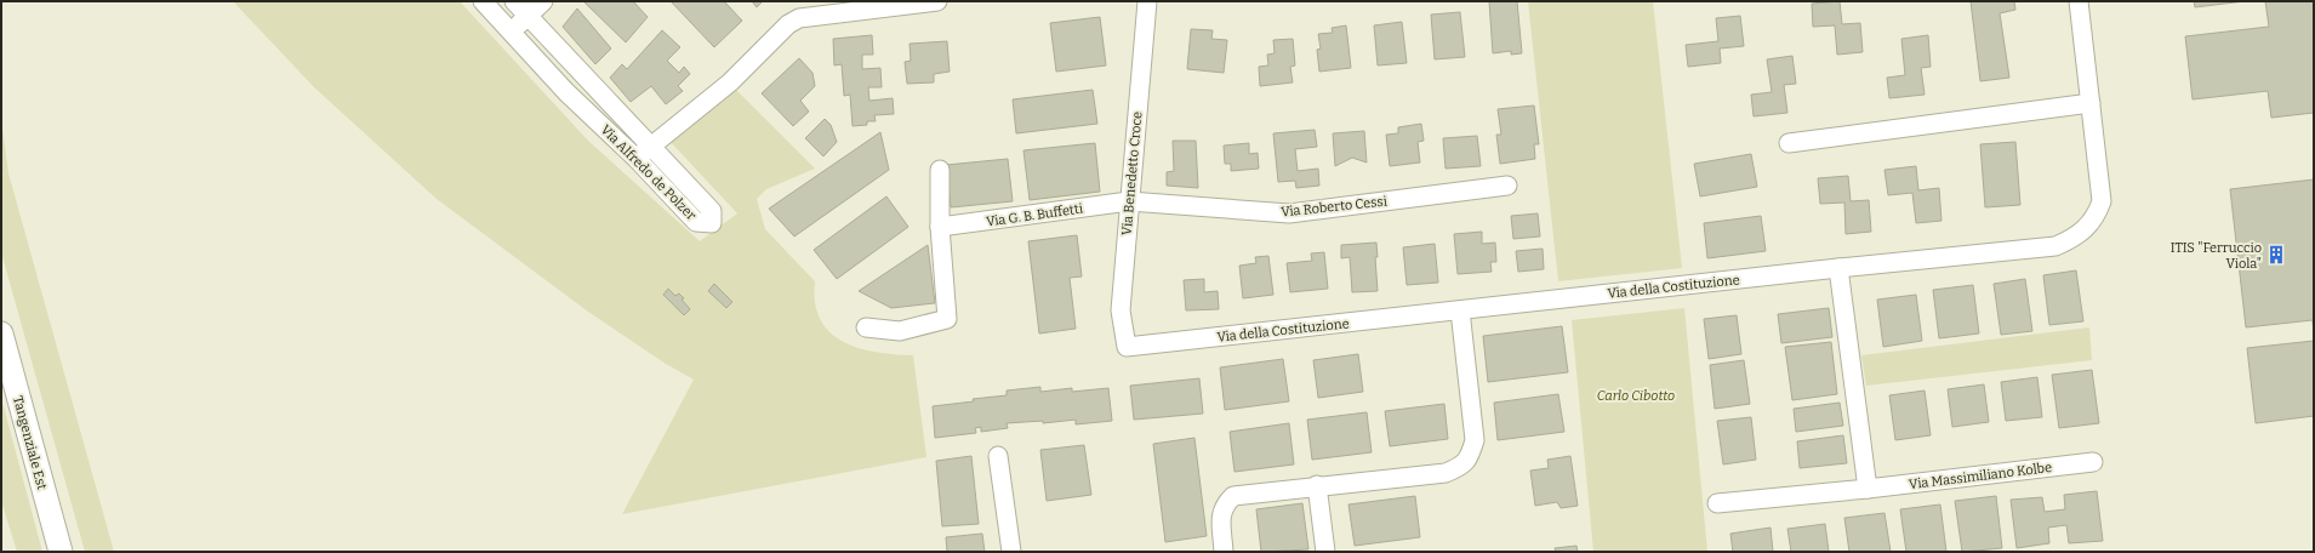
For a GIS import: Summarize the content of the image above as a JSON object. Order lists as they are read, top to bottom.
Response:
{
  "streets": {
    "main road": ["Tangenziale Est"],
    "street": [
      "Via Alfredo de Polzer",
      "Via Benedetto Croce",
      "Via Roberto Cessi",
      "Via G. B. Buffetti",
      "Via della Costituzione",
      "Via Massimiliano Kolbe"
    ]
  },
  "crossings": [
    ["Via Benedetto Croce", "Via Roberto Cessi"],
    ["Via Benedetto Croce", "Via G. B. Buffetti"],
    ["Via Benedetto Croce", "Via della Costituzione"],
    ["Via Roberto Cessi", "Via G. B. Buffetti"]
  ],
  "parks": ["Carlo Cibotto"],
  "places": {
    "building": ["ITIS \"Ferruccio Viola\""]
  }
}
